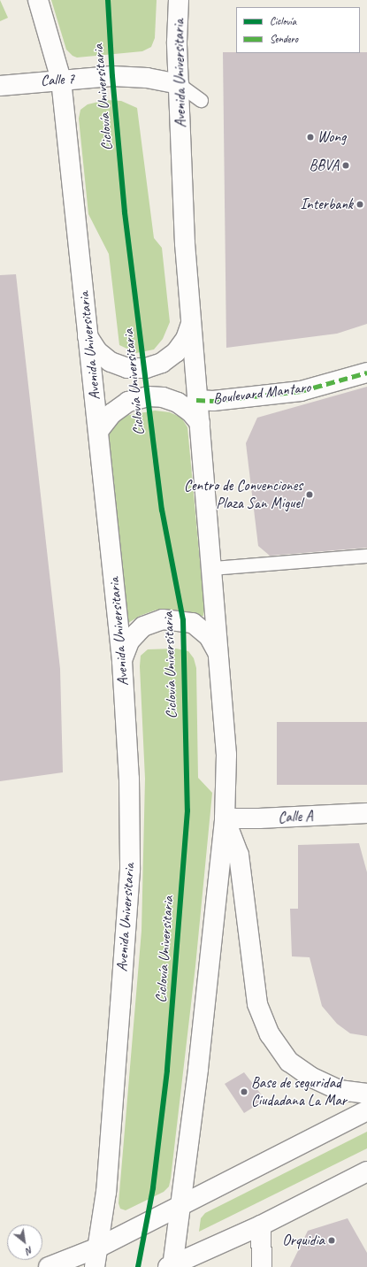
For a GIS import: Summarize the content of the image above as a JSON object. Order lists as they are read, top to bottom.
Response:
{
  "streets": {
    "main road": [
      "Avenida Universitaria",
      "Calle 7",
      "Boulevard Mantaro",
      "Calle A"
    ],
    "cycle path": ["Ciclovía Universitaria"]
  },
  "crossings": [
    ["Avenida Universitaria", "Calle 7"],
    ["Avenida Universitaria", "Boulevard Mantaro"],
    ["Avenida Universitaria", "Calle A"]
  ],
  "places": [
    "Wong",
    "BBVA",
    "Interbank",
    "Centro de Convenciones Plaza San Miguel",
    "Base de seguridad Ciudadana La Mar",
    "Orquidia"
  ],
  "legend": ["Ciclovía", "Sendero"],
  "north": "bottom right"
}
